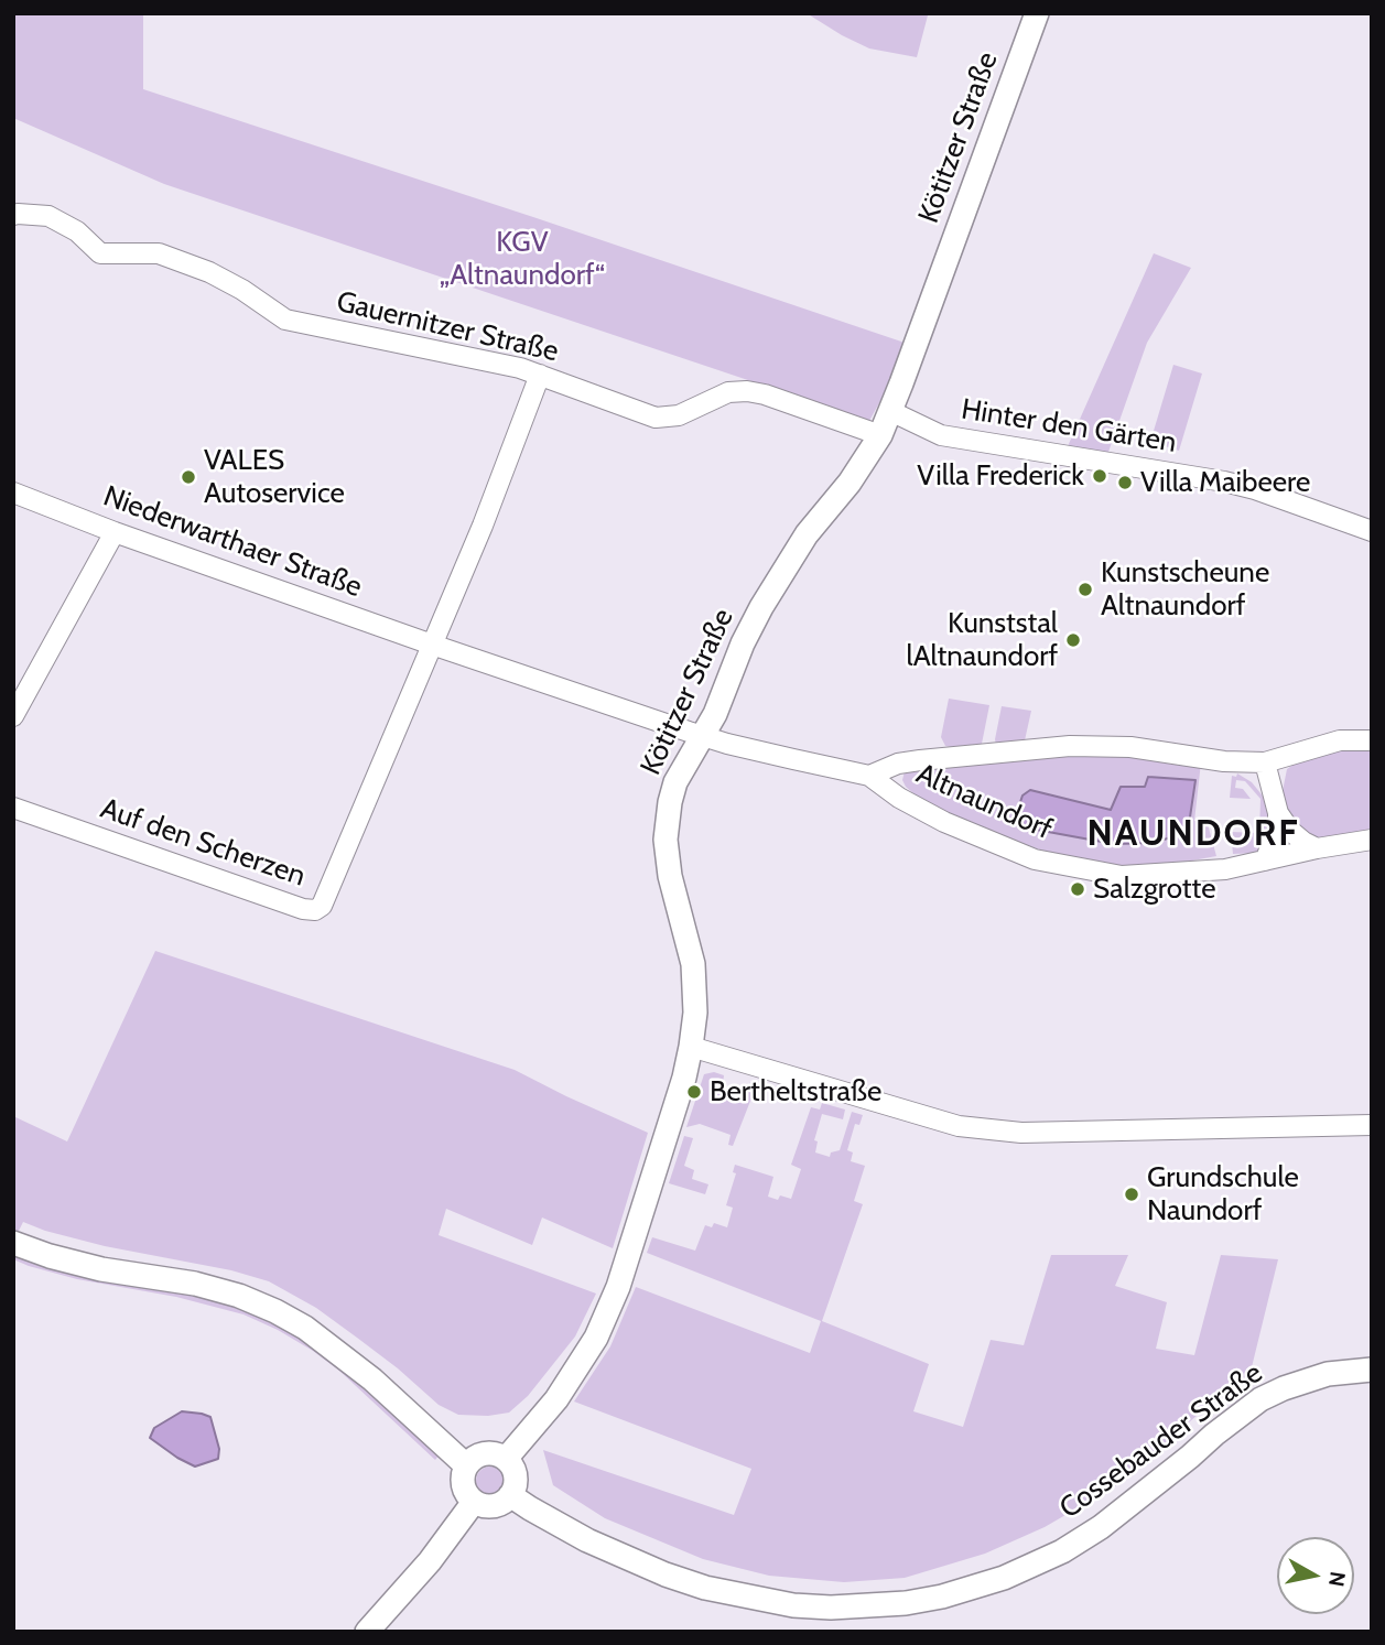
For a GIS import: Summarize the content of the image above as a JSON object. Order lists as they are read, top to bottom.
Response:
{
  "streets": {
    "street": [
      "Kötitzer Straße",
      "Gauernitzer Straße",
      "Hinter den Gärten",
      "Niederwarthaer Straße",
      "Altnaundorf",
      "Auf den Scherzen",
      "Cossebauder Straße"
    ]
  },
  "crossings": [
    ["Kötitzer Straße", "Gauernitzer Straße"],
    ["Kötitzer Straße", "Hinter den Gärten"],
    ["Kötitzer Straße", "Niederwarthaer Straße"],
    ["Kötitzer Straße", "Altnaundorf"],
    ["Kötitzer Straße", "Cossebauder Straße"],
    ["Niederwarthaer Straße", "Altnaundorf"],
    ["Niederwarthaer Straße", "Auf den Scherzen"]
  ],
  "districts": ["NAUNDORF"],
  "parks": ["KGV „Altnaundorf“"],
  "places": [
    "Villa Frederick",
    "VALES Autoservice",
    "Villa Maibeere",
    "Kunstscheune Altnaundorf",
    "Kunststal lAltnaundorf",
    "Salzgrotte",
    "Bertheltstraße",
    "Grundschule Naundorf"
  ],
  "north": "right"
}
